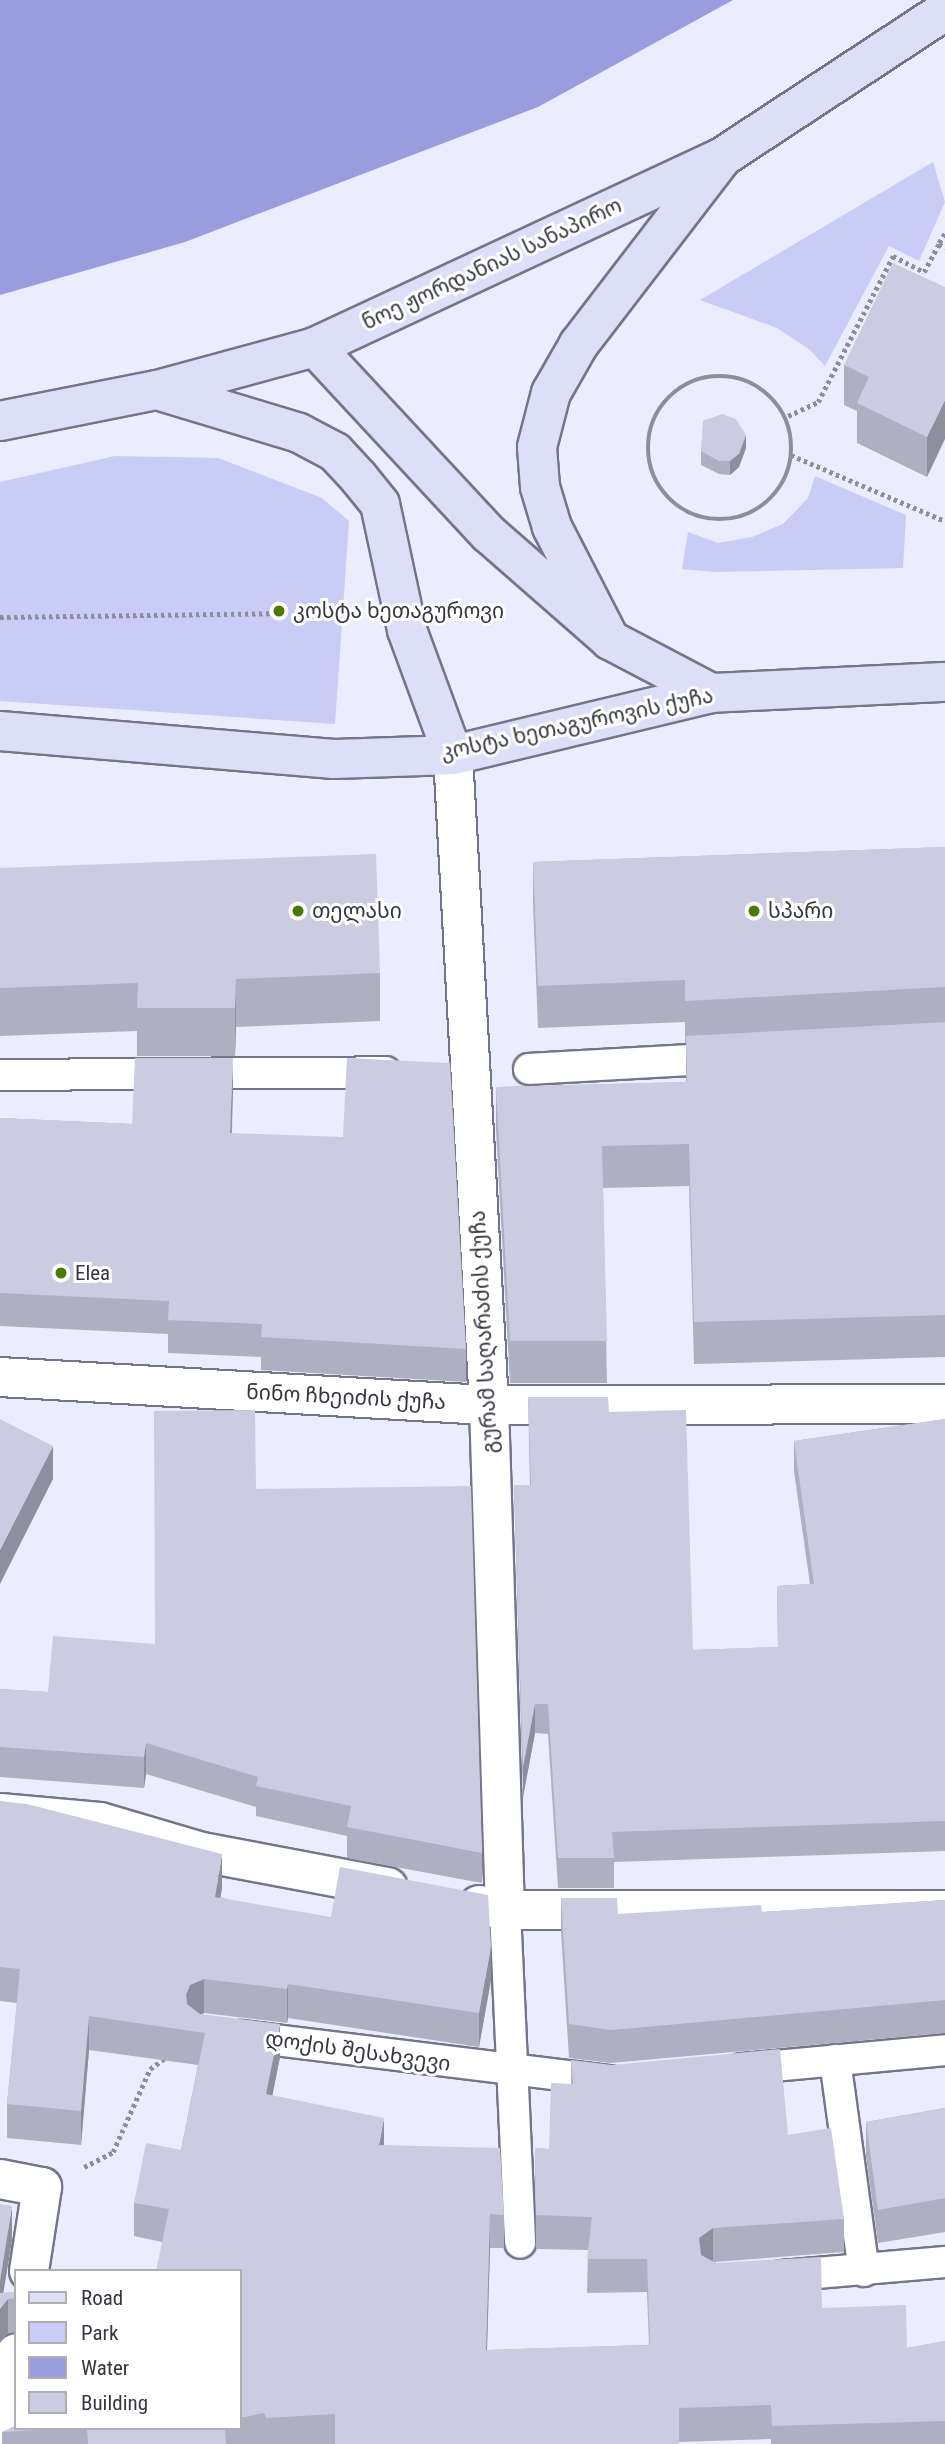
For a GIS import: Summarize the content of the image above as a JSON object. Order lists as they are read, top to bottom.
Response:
{
  "streets": {
    "main road": ["ნოე ჟორდანიას სანაპირო", "კოსტა ხეთაგუროვის ქუჩა"],
    "street": ["გურამ საღარაძის ქუჩა", "ნინო ჩხეიძის ქუჩა"],
    "lane": ["დოქის შესახვევი"]
  },
  "crossings": [
    ["კოსტა ხეთაგუროვის ქუჩა", "გურამ საღარაძის ქუჩა"],
    ["გურამ საღარაძის ქუჩა", "ნინო ჩხეიძის ქუჩა"]
  ],
  "places": [
    "კოსტა ხეთაგუროვი",
    "თელასი",
    "სპარი",
    "Elea"
  ],
  "legend": [
    "Road",
    "Park",
    "Water",
    "Building"
  ]
}
